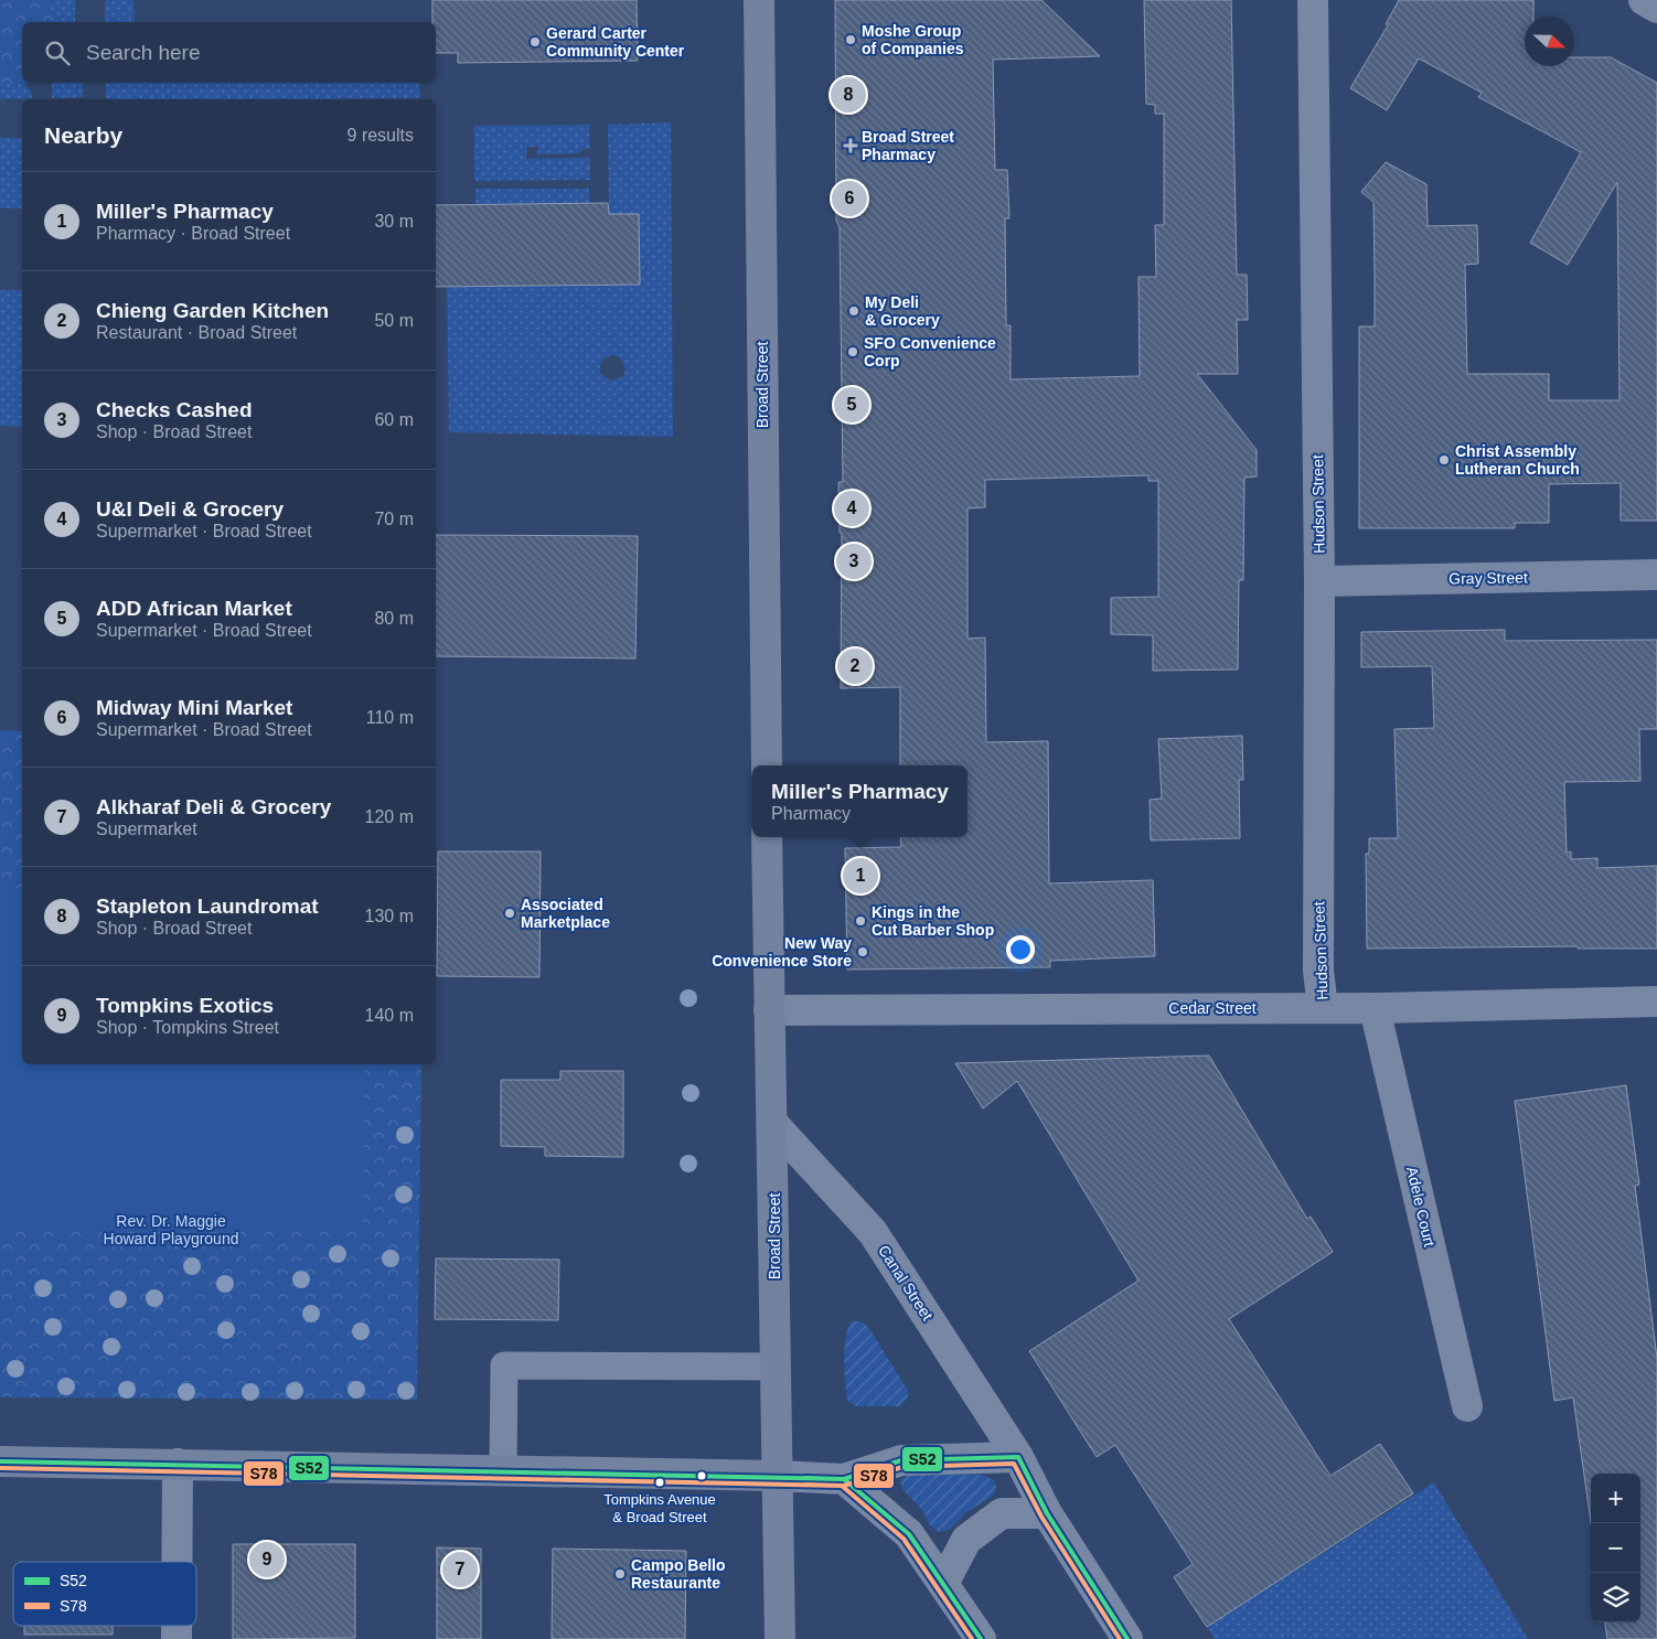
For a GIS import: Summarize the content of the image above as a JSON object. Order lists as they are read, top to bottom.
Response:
{
  "streets": {
    "street": [
      "Broad Street",
      "Hudson Street",
      "Gray Street",
      "Cedar Street",
      "Adele Court",
      "Canal Street"
    ]
  },
  "crossings": [
    ["Broad Street", "Cedar Street"],
    ["Broad Street", "Canal Street"],
    ["Hudson Street", "Gray Street"],
    ["Hudson Street", "Cedar Street"],
    ["Cedar Street", "Adele Court"]
  ],
  "parks": ["Rev. Dr. Maggie Howard Playground"],
  "places": {
    "other": [
      "Moshe Group of Companies",
      "Gerard Carter Community Center",
      "My Deli & Grocery",
      "SFO Convenience Corp",
      "Christ Assembly Lutheran Church",
      "Associated Marketplace",
      "Kings in the Cut Barber Shop",
      "New Way Convenience Store",
      "Tompkins Avenue & Broad Street",
      "Campo Bello Restaurante"
    ],
    "health": ["Broad Street Pharmacy"]
  },
  "lines": ["transit line S52", "transit line S78"],
  "legend": ["S52", "S78"],
  "north": "right",
  "page": {
    "search": "Search here",
    "pins": [
      "8",
      "6",
      "5",
      "4",
      "3",
      "2",
      "1",
      "9",
      "7"
    ],
    "heading": ["Nearby", "9 results"],
    "list": [
      {
        "mark": "1",
        "name": "Miller's Pharmacy",
        "note": "Pharmacy · Broad Street",
        "value": "30 m"
      },
      {
        "mark": "2",
        "name": "Chieng Garden Kitchen",
        "note": "Restaurant · Broad Street",
        "value": "50 m"
      },
      {
        "mark": "3",
        "name": "Checks Cashed",
        "note": "Shop · Broad Street",
        "value": "60 m"
      },
      {
        "mark": "4",
        "name": "U&I Deli & Grocery",
        "note": "Supermarket · Broad Street",
        "value": "70 m"
      },
      {
        "mark": "5",
        "name": "ADD African Market",
        "note": "Supermarket · Broad Street",
        "value": "80 m"
      },
      {
        "mark": "6",
        "name": "Midway Mini Market",
        "note": "Supermarket · Broad Street",
        "value": "110 m"
      },
      {
        "mark": "7",
        "name": "Alkharaf Deli & Grocery",
        "note": "Supermarket",
        "value": "120 m"
      },
      {
        "mark": "8",
        "name": "Stapleton Laundromat",
        "note": "Shop · Broad Street",
        "value": "130 m"
      },
      {
        "mark": "9",
        "name": "Tompkins Exotics",
        "note": "Shop · Tompkins Street",
        "value": "140 m"
      }
    ],
    "popup": ["Miller's Pharmacy", "Pharmacy"],
    "map_buttons": ["+", "−"]
  }
}
